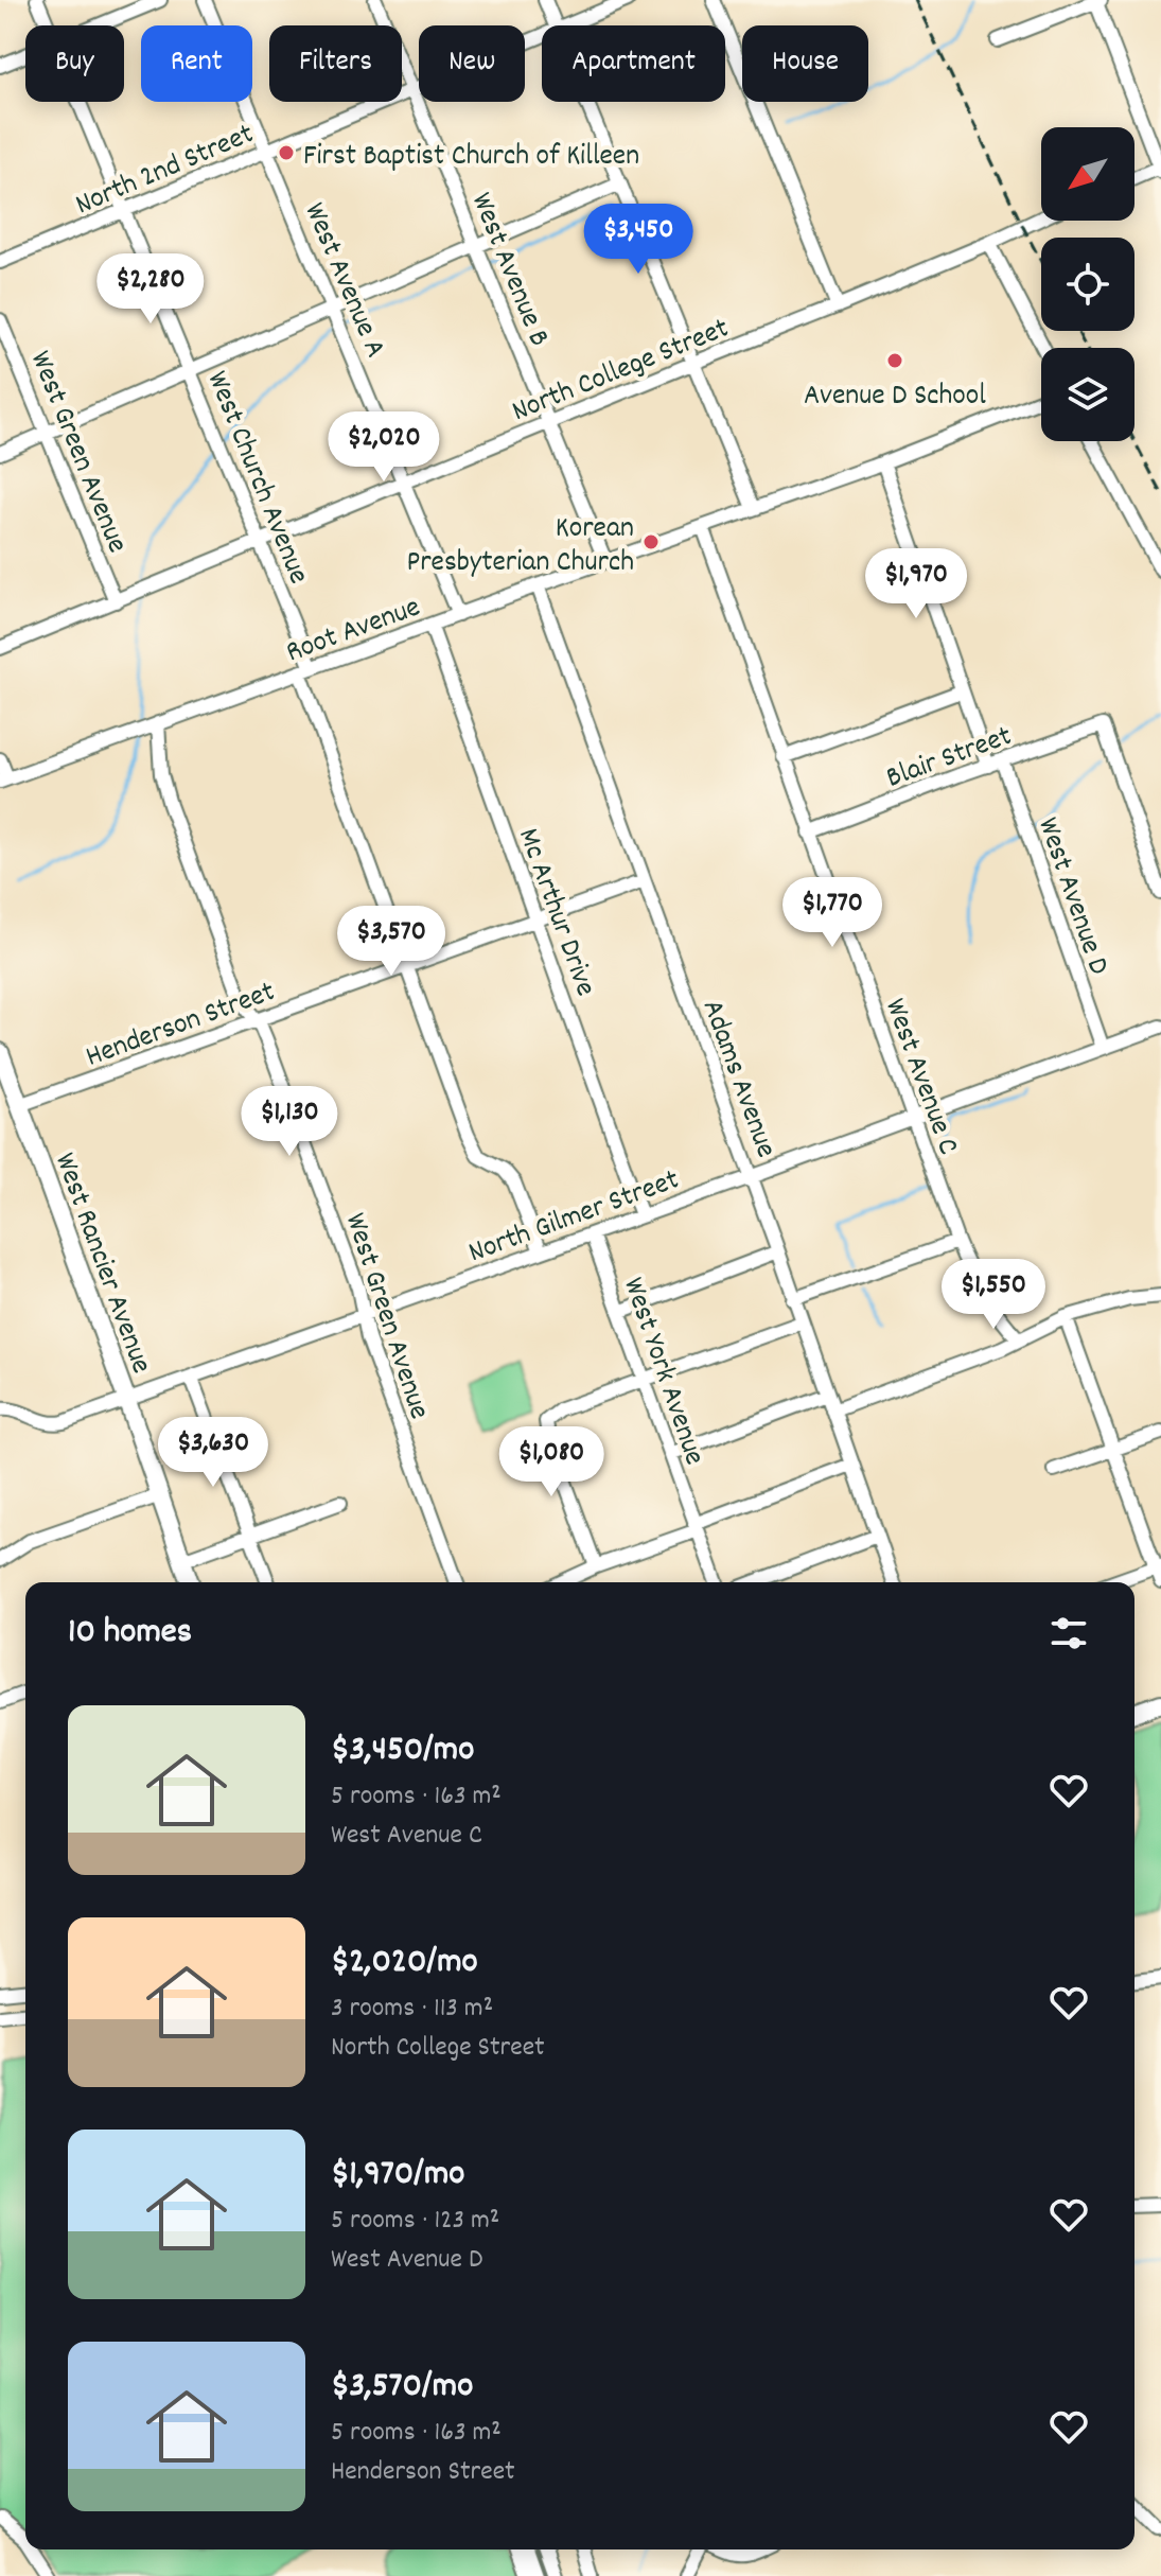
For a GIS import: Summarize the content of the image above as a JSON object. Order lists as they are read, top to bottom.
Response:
{
  "streets": {
    "main road": ["West Rancier Avenue"],
    "street": [
      "North 2nd Street",
      "West Avenue B",
      "West Avenue A",
      "North College Street",
      "West Green Avenue",
      "West Church Avenue",
      "Root Avenue",
      "Blair Street",
      "West Avenue D",
      "Mc Arthur Drive",
      "Henderson Street",
      "West Avenue C",
      "Adams Avenue",
      "North Gilmer Street",
      "West York Avenue"
    ]
  },
  "crossings": [
    ["North 2nd Street", "West Avenue B"],
    ["North 2nd Street", "West Avenue A"],
    ["North 2nd Street", "West Church Avenue"],
    ["West Avenue B", "North College Street"],
    ["West Avenue B", "Root Avenue"],
    ["West Avenue A", "North College Street"],
    ["West Avenue A", "Root Avenue"],
    ["North College Street", "West Green Avenue"],
    ["North College Street", "West Church Avenue"],
    ["West Green Avenue", "Root Avenue"],
    ["West Green Avenue", "Henderson Street"],
    ["West Green Avenue", "North Gilmer Street"],
    ["West Church Avenue", "Root Avenue"],
    ["West Church Avenue", "Henderson Street"],
    ["West Church Avenue", "North Gilmer Street"],
    ["Root Avenue", "Mc Arthur Drive"],
    ["Root Avenue", "West Avenue C"],
    ["Root Avenue", "Adams Avenue"],
    ["Blair Street", "West Avenue D"],
    ["Blair Street", "West Avenue C"],
    ["West Avenue D", "North Gilmer Street"],
    ["Mc Arthur Drive", "Henderson Street"],
    ["Mc Arthur Drive", "North Gilmer Street"],
    ["Henderson Street", "Adams Avenue"],
    ["Henderson Street", "West Rancier Avenue"],
    ["West Avenue C", "North Gilmer Street"],
    ["Adams Avenue", "North Gilmer Street"],
    ["North Gilmer Street", "West Rancier Avenue"],
    ["North Gilmer Street", "West York Avenue"]
  ],
  "places": ["First Baptist Church of Killeen", "Avenue D School", "Korean Presbyterian Church"],
  "north": "bottom left",
  "page": {
    "chip": [
      "Buy",
      "Rent",
      "Filters",
      "New",
      "Apartment",
      "House"
    ],
    "price": [
      "$3,450",
      "$2,280",
      "$2,020",
      "$1,970",
      "$1,770",
      "$3,570",
      "$1,130",
      "$1,550",
      "$3,630",
      "$1,080"
    ],
    "heading": "10 homes",
    "list": [
      {
        "name": "$3,450/mo",
        "note": "5 rooms · 163 m² · West Avenue C"
      },
      {
        "name": "$2,020/mo",
        "note": "3 rooms · 113 m² · North College Street"
      },
      {
        "name": "$1,970/mo",
        "note": "5 rooms · 123 m² · West Avenue D"
      },
      {
        "name": "$3,570/mo",
        "note": "5 rooms · 163 m² · Henderson Street"
      }
    ]
  }
}
